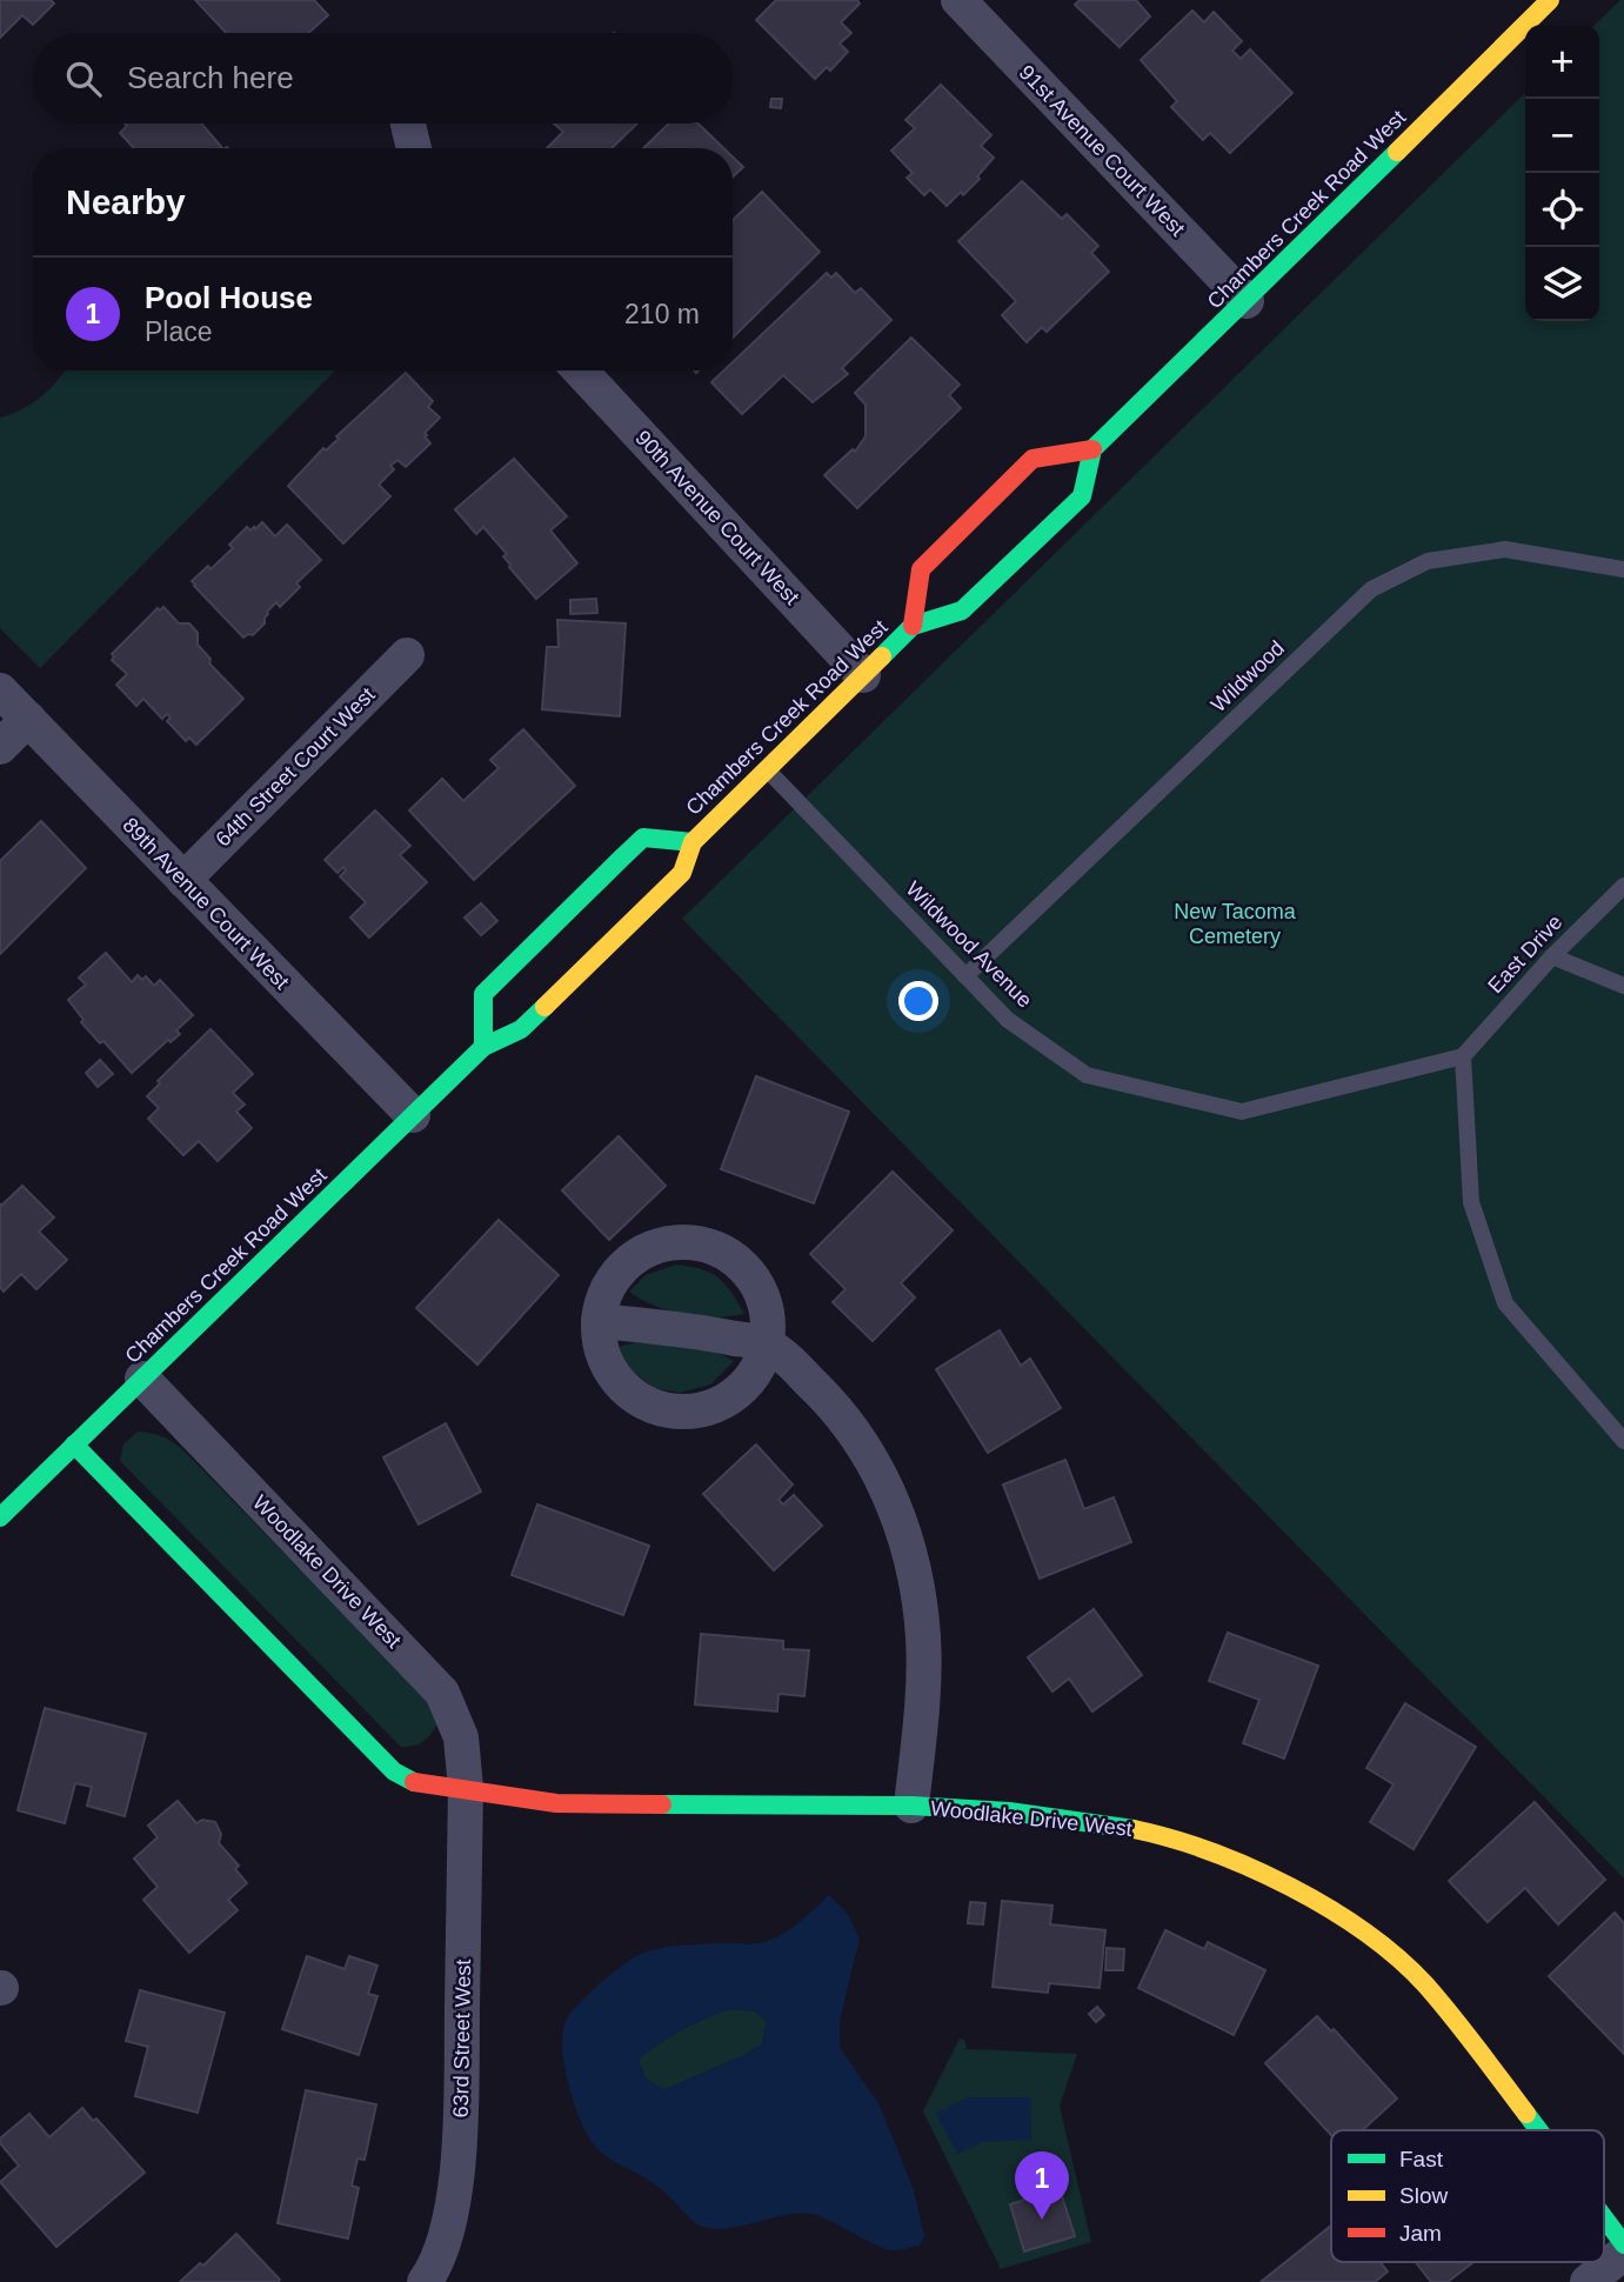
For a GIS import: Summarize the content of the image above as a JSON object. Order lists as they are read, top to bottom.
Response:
{
  "streets": {
    "street": [
      "91st Avenue Court West",
      "Chambers Creek Road West",
      "90th Avenue Court West",
      "64th Street Court West",
      "89th Avenue Court West",
      "Woodlake Drive West",
      "63rd Street West"
    ],
    "lane": ["Wildwood", "Wildwood Avenue", "East Drive"]
  },
  "crossings": [
    ["91st Avenue Court West", "Chambers Creek Road West"],
    ["Chambers Creek Road West", "90th Avenue Court West"],
    ["Chambers Creek Road West", "89th Avenue Court West"],
    ["Chambers Creek Road West", "Wildwood Avenue"],
    ["Chambers Creek Road West", "Woodlake Drive West"],
    ["Wildwood", "Wildwood Avenue"],
    ["64th Street Court West", "89th Avenue Court West"],
    ["Wildwood Avenue", "East Drive"],
    ["Woodlake Drive West", "63rd Street West"]
  ],
  "parks": ["New Tacoma Cemetery"],
  "legend": ["Fast", "Slow", "Jam"],
  "page": {
    "map_buttons": ["+", "−"],
    "search": "Search here",
    "heading": "Nearby",
    "list": [
      {
        "mark": "1",
        "name": "Pool House",
        "note": "Place",
        "value": "210 m"
      }
    ],
    "pins": "1"
  }
}
